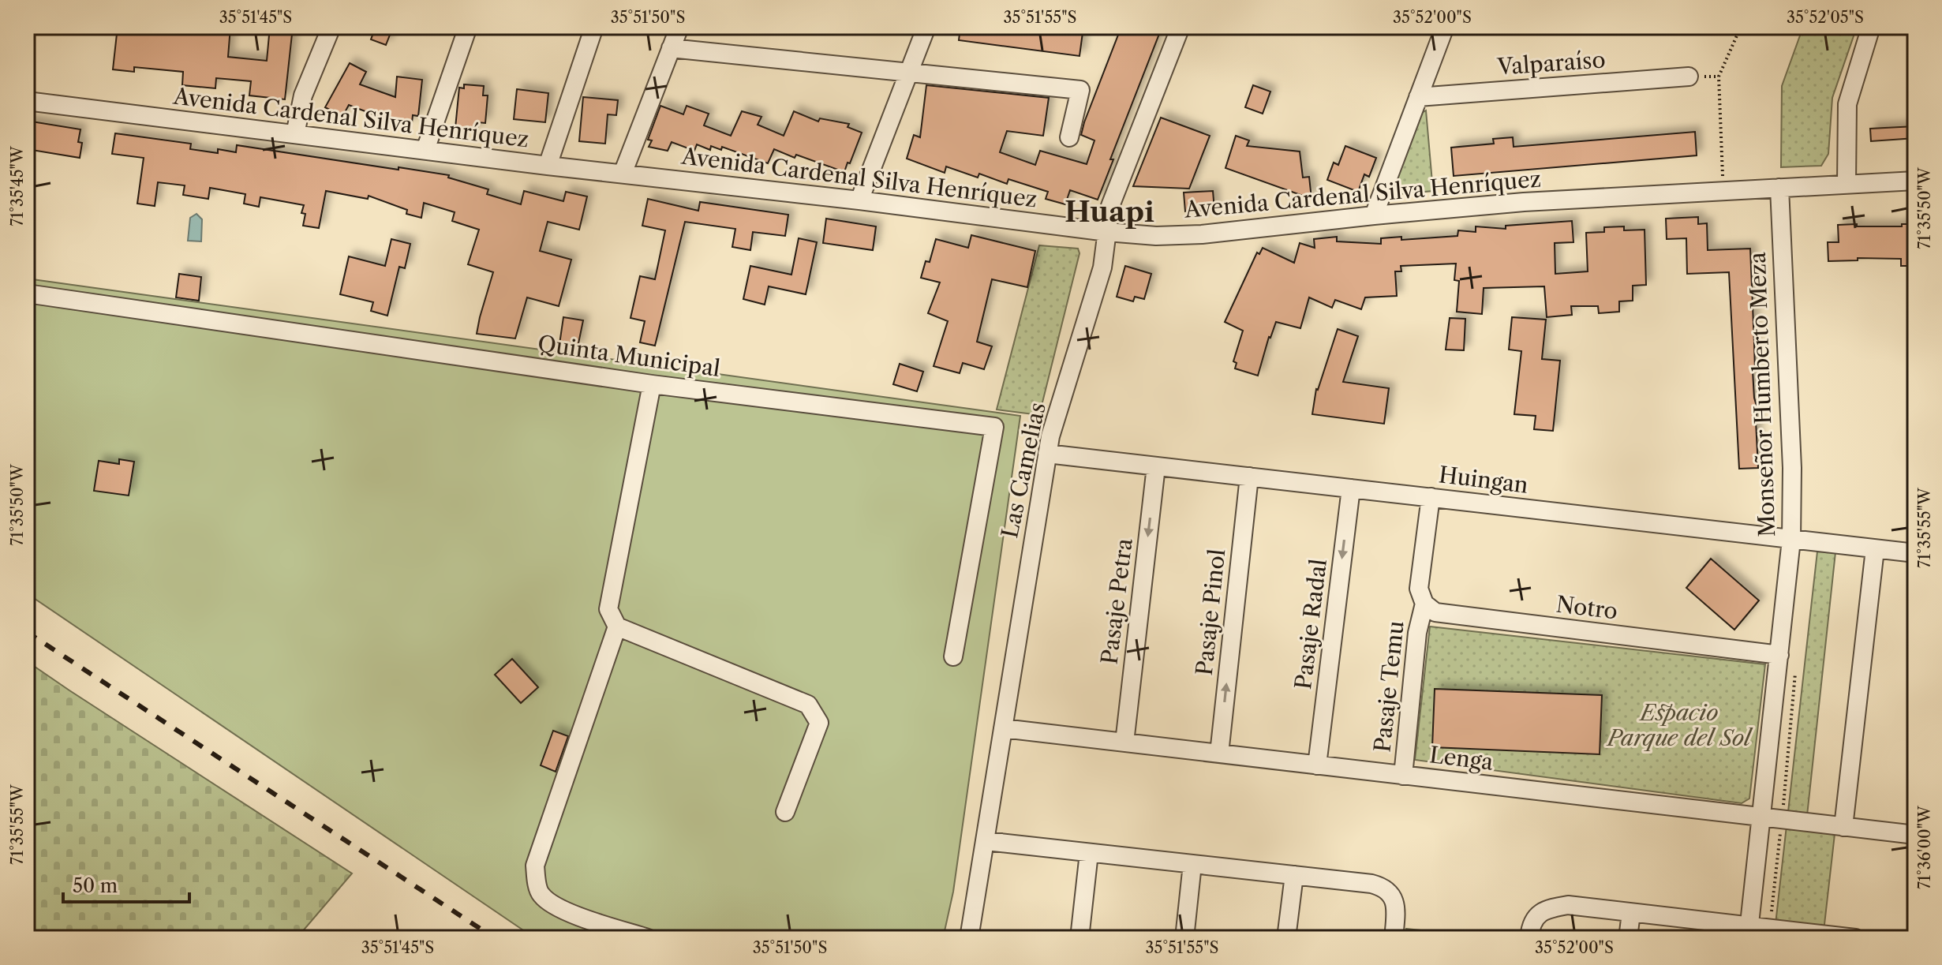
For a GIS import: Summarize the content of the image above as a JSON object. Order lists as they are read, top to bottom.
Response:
{
  "streets": {
    "street": [
      "Valparaíso",
      "Avenida Cardenal Silva Henríquez",
      "Quinta Municipal",
      "Monseñor Humberto Meza",
      "Las Camelias",
      "Huingan",
      "Pasaje Petra",
      "Notro",
      "Pasaje Pinol",
      "Pasaje Radal",
      "Pasaje Temu",
      "Lenga"
    ]
  },
  "crossings": [
    ["Avenida Cardenal Silva Henríquez", "Monseñor Humberto Meza"],
    ["Avenida Cardenal Silva Henríquez", "Las Camelias"],
    ["Monseñor Humberto Meza", "Huingan"],
    ["Monseñor Humberto Meza", "Notro"],
    ["Monseñor Humberto Meza", "Lenga"],
    ["Las Camelias", "Huingan"],
    ["Las Camelias", "Lenga"],
    ["Huingan", "Pasaje Petra"],
    ["Huingan", "Pasaje Pinol"],
    ["Huingan", "Pasaje Radal"],
    ["Pasaje Petra", "Lenga"],
    ["Notro", "Pasaje Temu"],
    ["Pasaje Pinol", "Lenga"],
    ["Pasaje Radal", "Lenga"],
    ["Pasaje Temu", "Lenga"]
  ],
  "one_way": ["Pasaje Petra", "Pasaje Pinol"],
  "districts": ["Huapi"],
  "parks": ["Espacio Parque del Sol"],
  "scale_bar": "50 m",
  "coordinates": [
    "35°51'45\"S",
    "35°51'50\"S",
    "35°51'55\"S",
    "35°52'00\"S",
    "35°52'05\"S",
    "71°35'45\"W",
    "71°35'50\"W",
    "71°35'55\"W",
    "71°36'00\"W"
  ]
}
